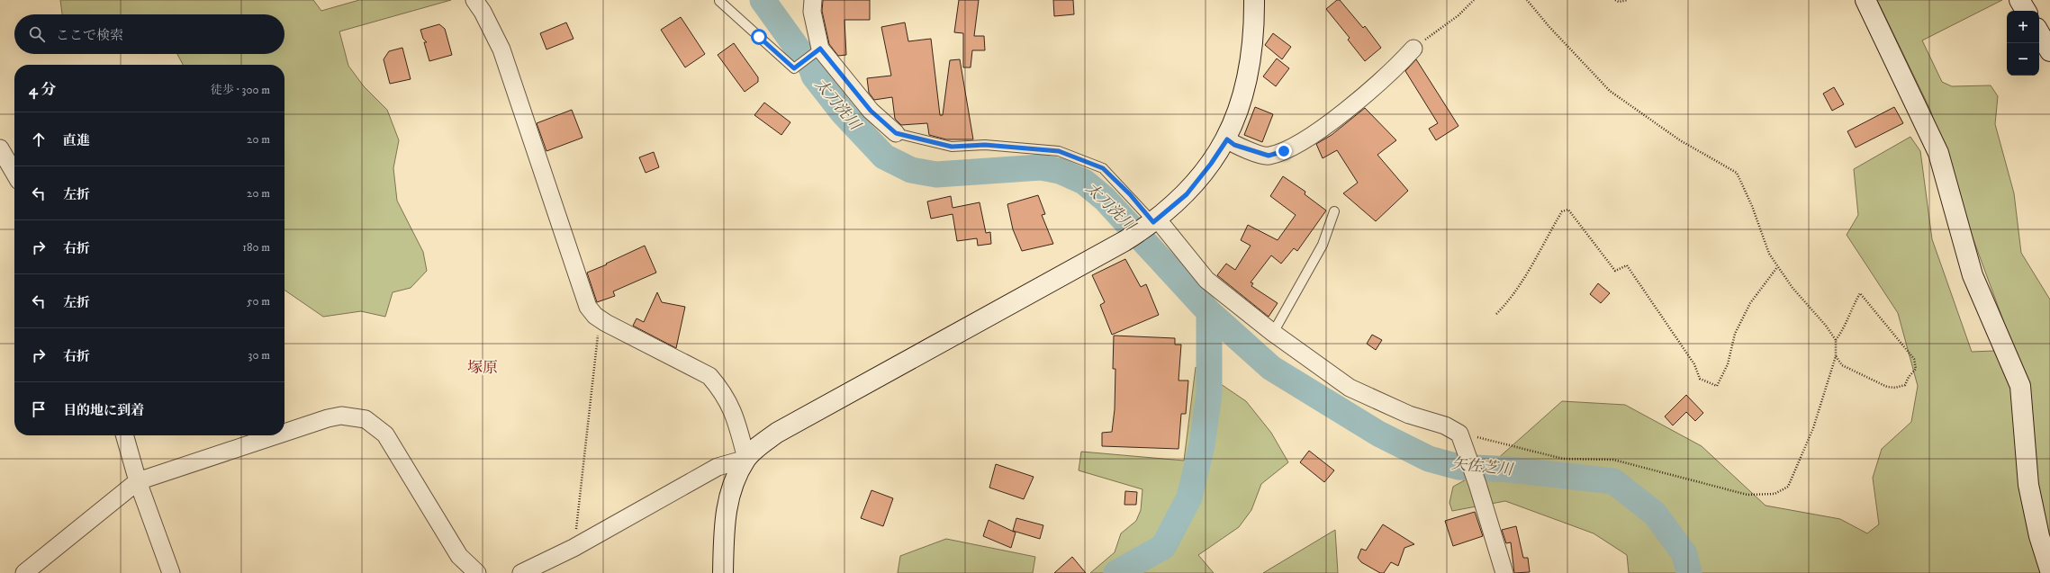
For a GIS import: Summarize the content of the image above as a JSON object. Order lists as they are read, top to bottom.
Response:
{
  "districts": ["塚原"],
  "water": ["太刀洗川", "矢佐芝川"],
  "page": {
    "map_buttons": ["+", "−"],
    "search": "ここで検索",
    "heading": ["4 分", "徒歩 · 300 m"],
    "list": [
      ["直進", "20 m"],
      ["左折", "20 m"],
      ["右折", "180 m"],
      ["左折", "50 m"],
      ["右折", "30 m"],
      "目的地に到着"
    ]
  }
}
